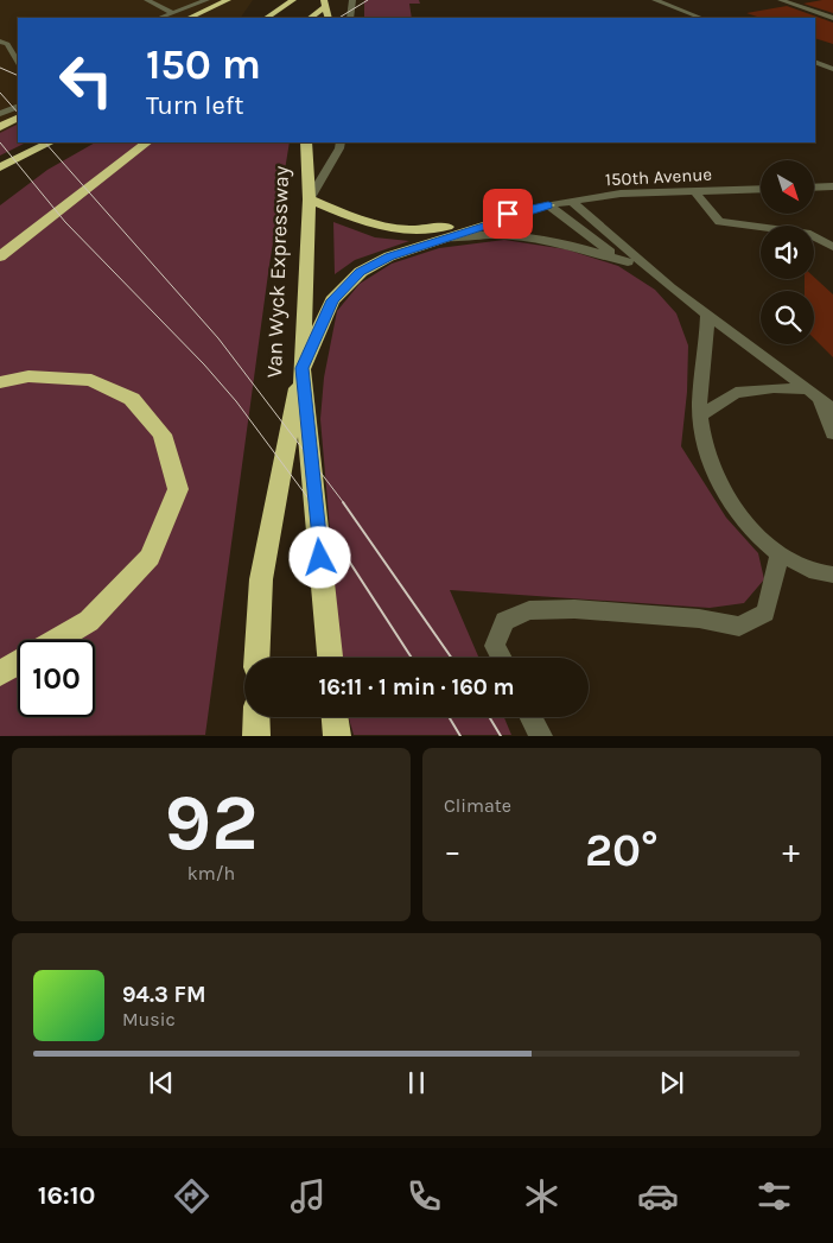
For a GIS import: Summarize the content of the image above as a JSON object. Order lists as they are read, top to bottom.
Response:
{
  "streets": {
    "highway": ["Van Wyck Expressway"],
    "street": ["150th Avenue"]
  },
  "north": "bottom right",
  "page": {
    "turn": ["150 m", "Turn left"],
    "limit": "100",
    "trip": "16:11 · 1 min · 160 m",
    "tile": [
      ["92", "km/h"],
      "Climate"
    ],
    "heat": ["−", "20°", "+"],
    "song": ["94.3 FM", "Music"],
    "tabs": "16:10"
  }
}
